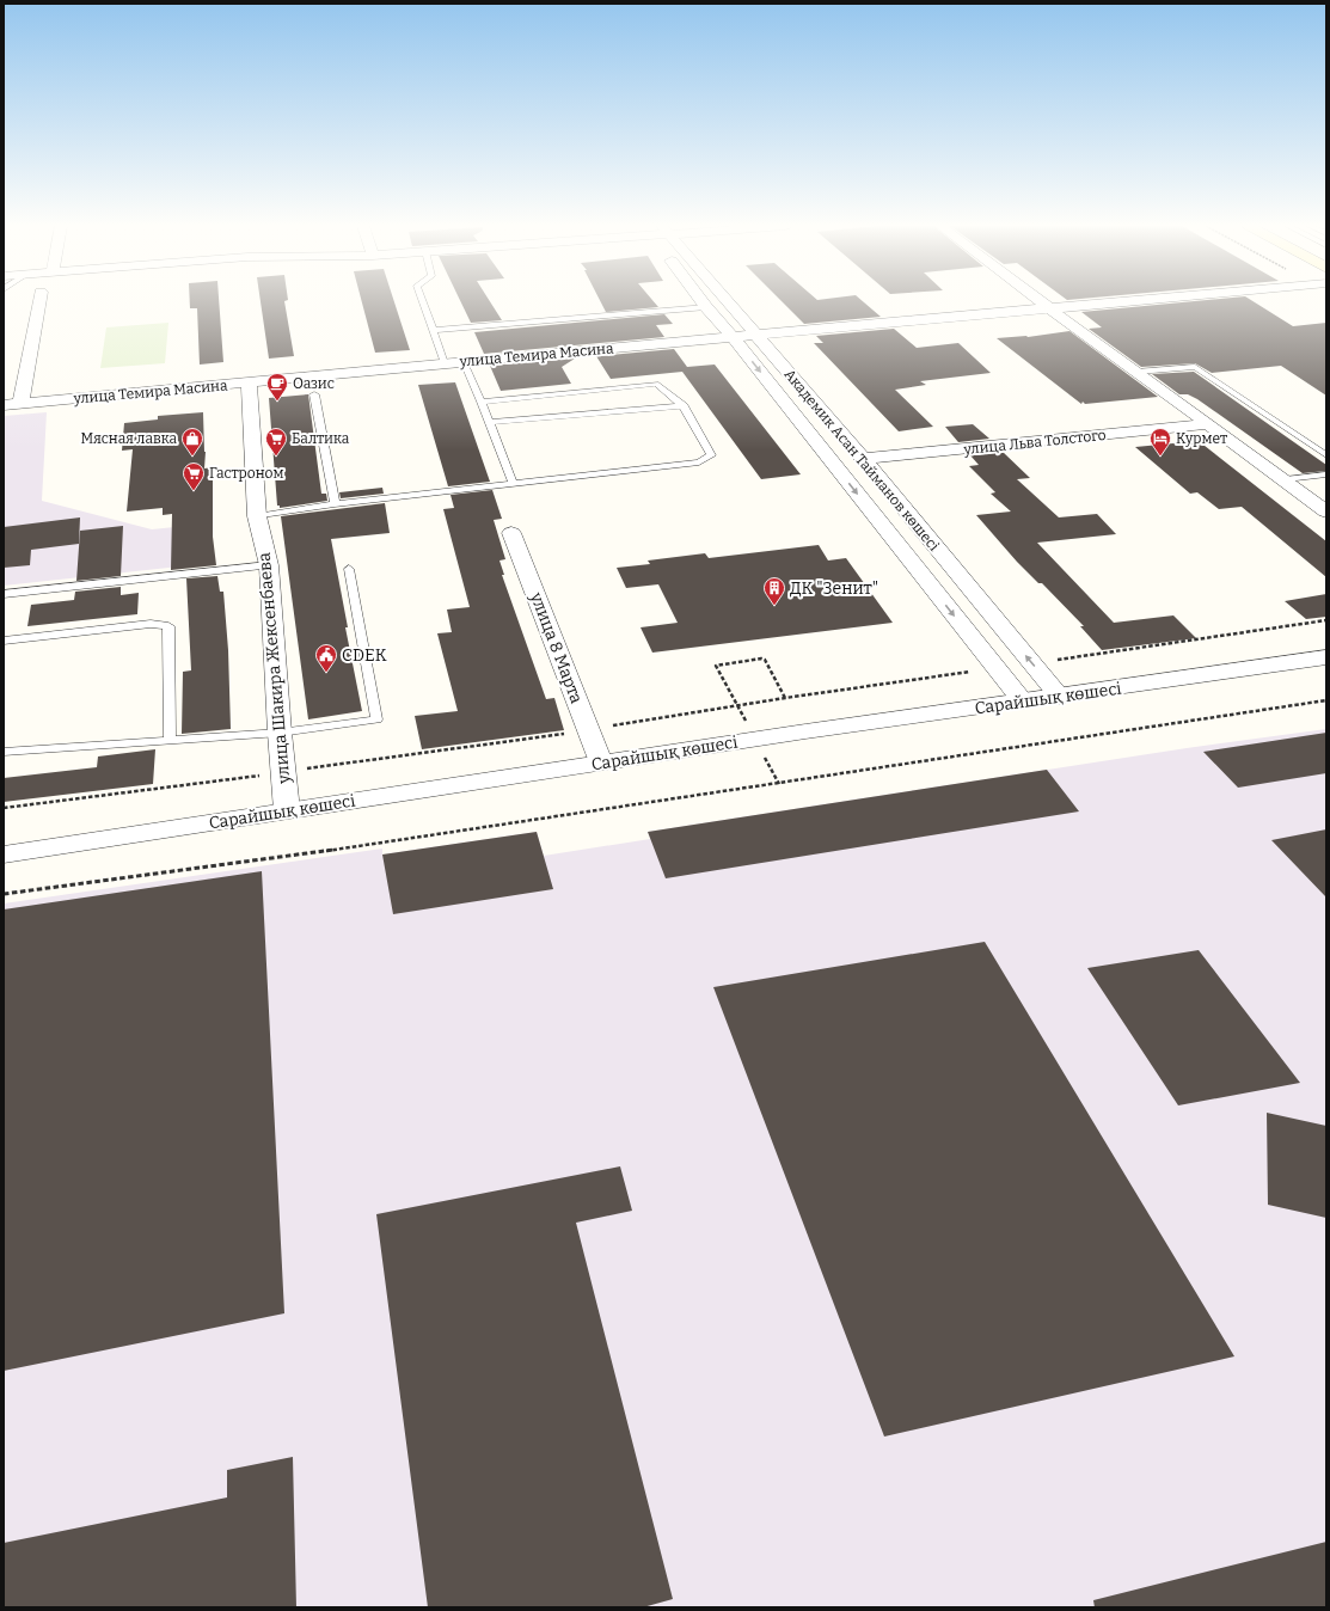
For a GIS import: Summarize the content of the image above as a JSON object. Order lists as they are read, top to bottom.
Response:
{
  "streets": {
    "street": [
      "улица Темира Масина",
      "улица Льва Толстого",
      "Академик Асан Тайманов көшесі",
      "улица 8 Марта",
      "улица Шакира Жексенбаева",
      "Сарайшық көшесі"
    ]
  },
  "crossings": [
    ["улица Темира Масина", "Академик Асан Тайманов көшесі"],
    ["улица Темира Масина", "улица Шакира Жексенбаева"],
    ["улица Льва Толстого", "Академик Асан Тайманов көшесі"],
    ["Академик Асан Тайманов көшесі", "Сарайшық көшесі"],
    ["улица 8 Марта", "Сарайшық көшесі"],
    ["улица Шакира Жексенбаева", "Сарайшық көшесі"]
  ],
  "places": {
    "cafe": ["Оазис"],
    "shop": ["Мясная лавка"],
    "supermarket": ["Балтика", "Гастроном"],
    "hotel": ["Курмет"],
    "building": ["ДК \"Зенит\""],
    "public building": ["CDEK"]
  }
}
